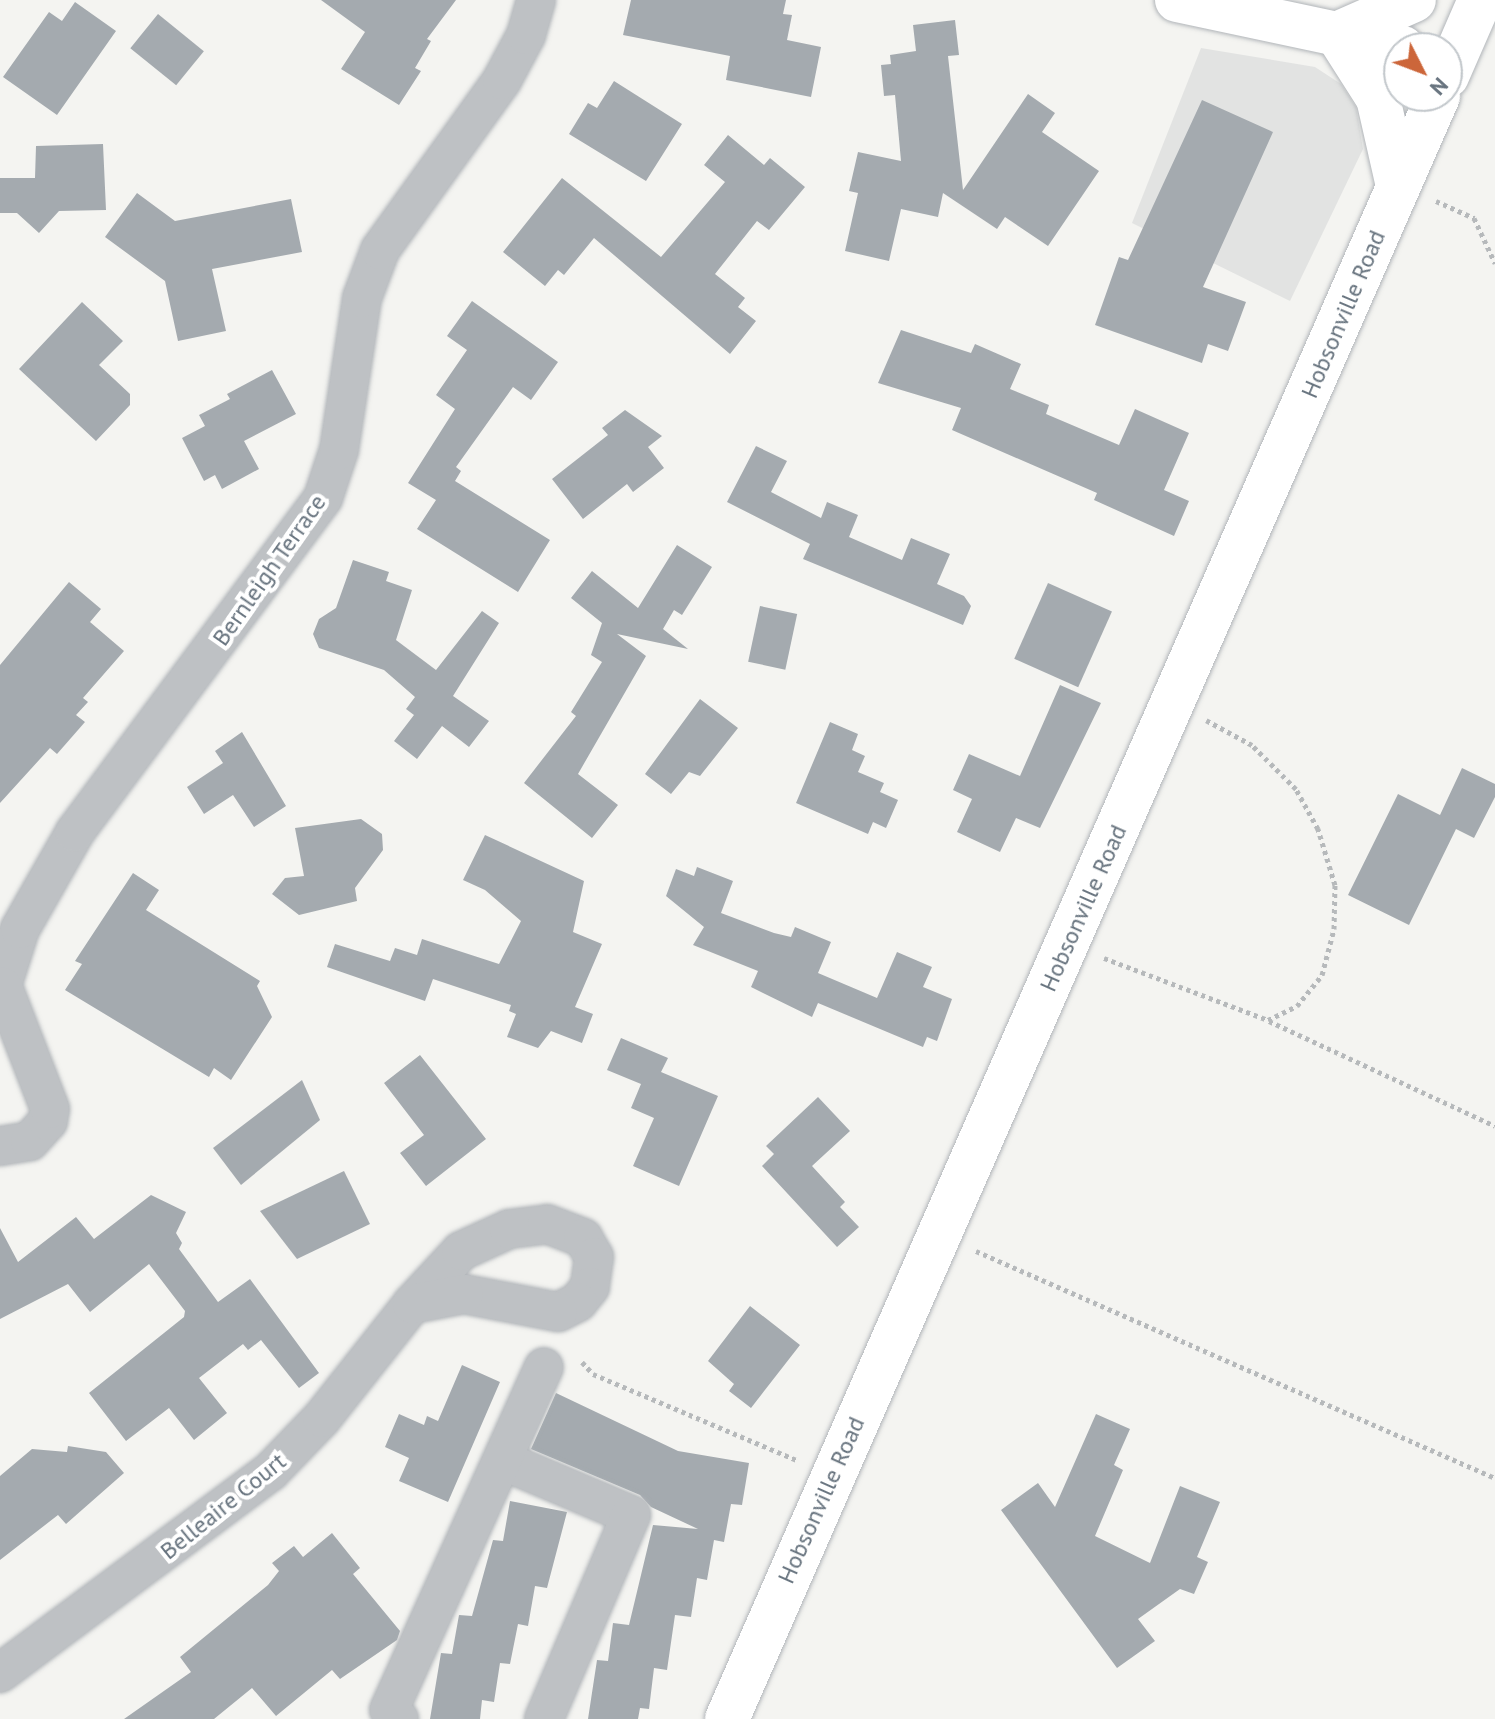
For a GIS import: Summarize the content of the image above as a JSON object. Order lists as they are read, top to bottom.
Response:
{
  "streets": {
    "main road": ["Hobsonville Road"],
    "street": ["Bernleigh Terrace", "Belleaire Court"]
  },
  "north": "bottom right"
}
